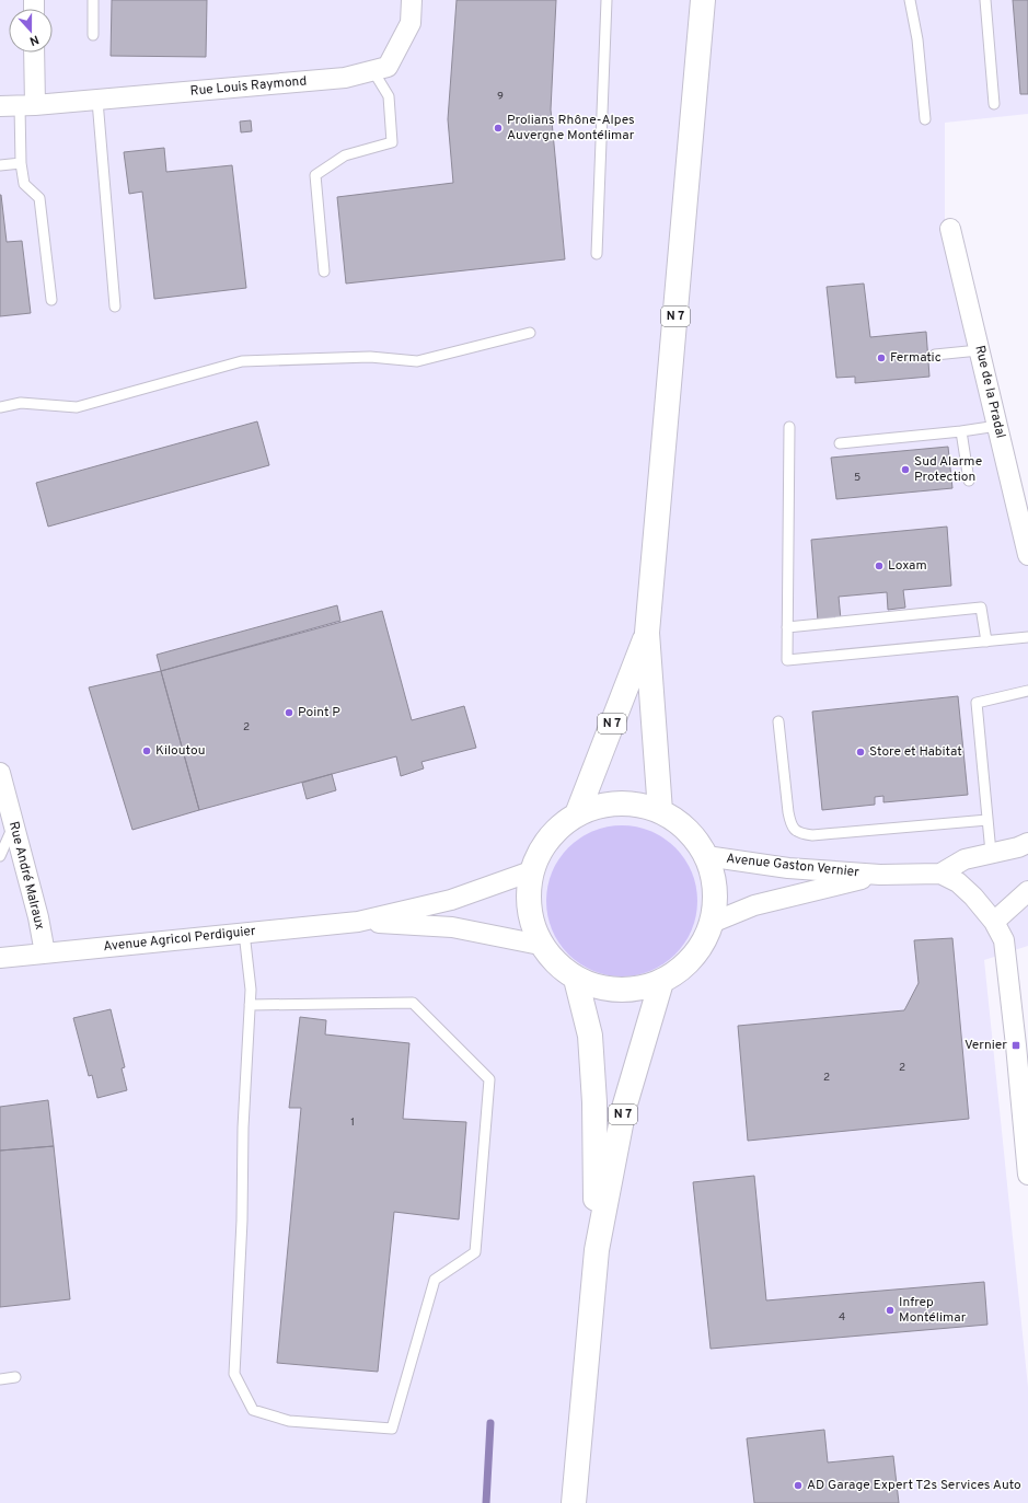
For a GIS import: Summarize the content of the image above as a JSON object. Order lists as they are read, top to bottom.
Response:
{
  "streets": {
    "main road": ["N 7"],
    "street": [
      "Rue Louis Raymond",
      "Rue de la Pradal",
      "Avenue Gaston Vernier",
      "Rue André Malraux",
      "Avenue Agricol Perdiguier"
    ]
  },
  "crossings": [
    ["Rue André Malraux", "Avenue Agricol Perdiguier"]
  ],
  "places": {
    "other": [
      "Prolians Rhône-Alpes Auvergne Montélimar",
      "Fermatic",
      "Sud Alarme Protection",
      "Loxam",
      "Point P",
      "Kiloutou",
      "Store et Habitat",
      "Infrep Montélimar",
      "AD Garage Expert T2s Services Auto"
    ],
    "transit": ["Vernier"]
  },
  "house_numbers": [
    "9",
    "5",
    "2",
    "2",
    "2",
    "1",
    "4"
  ],
  "north": "bottom"
}
